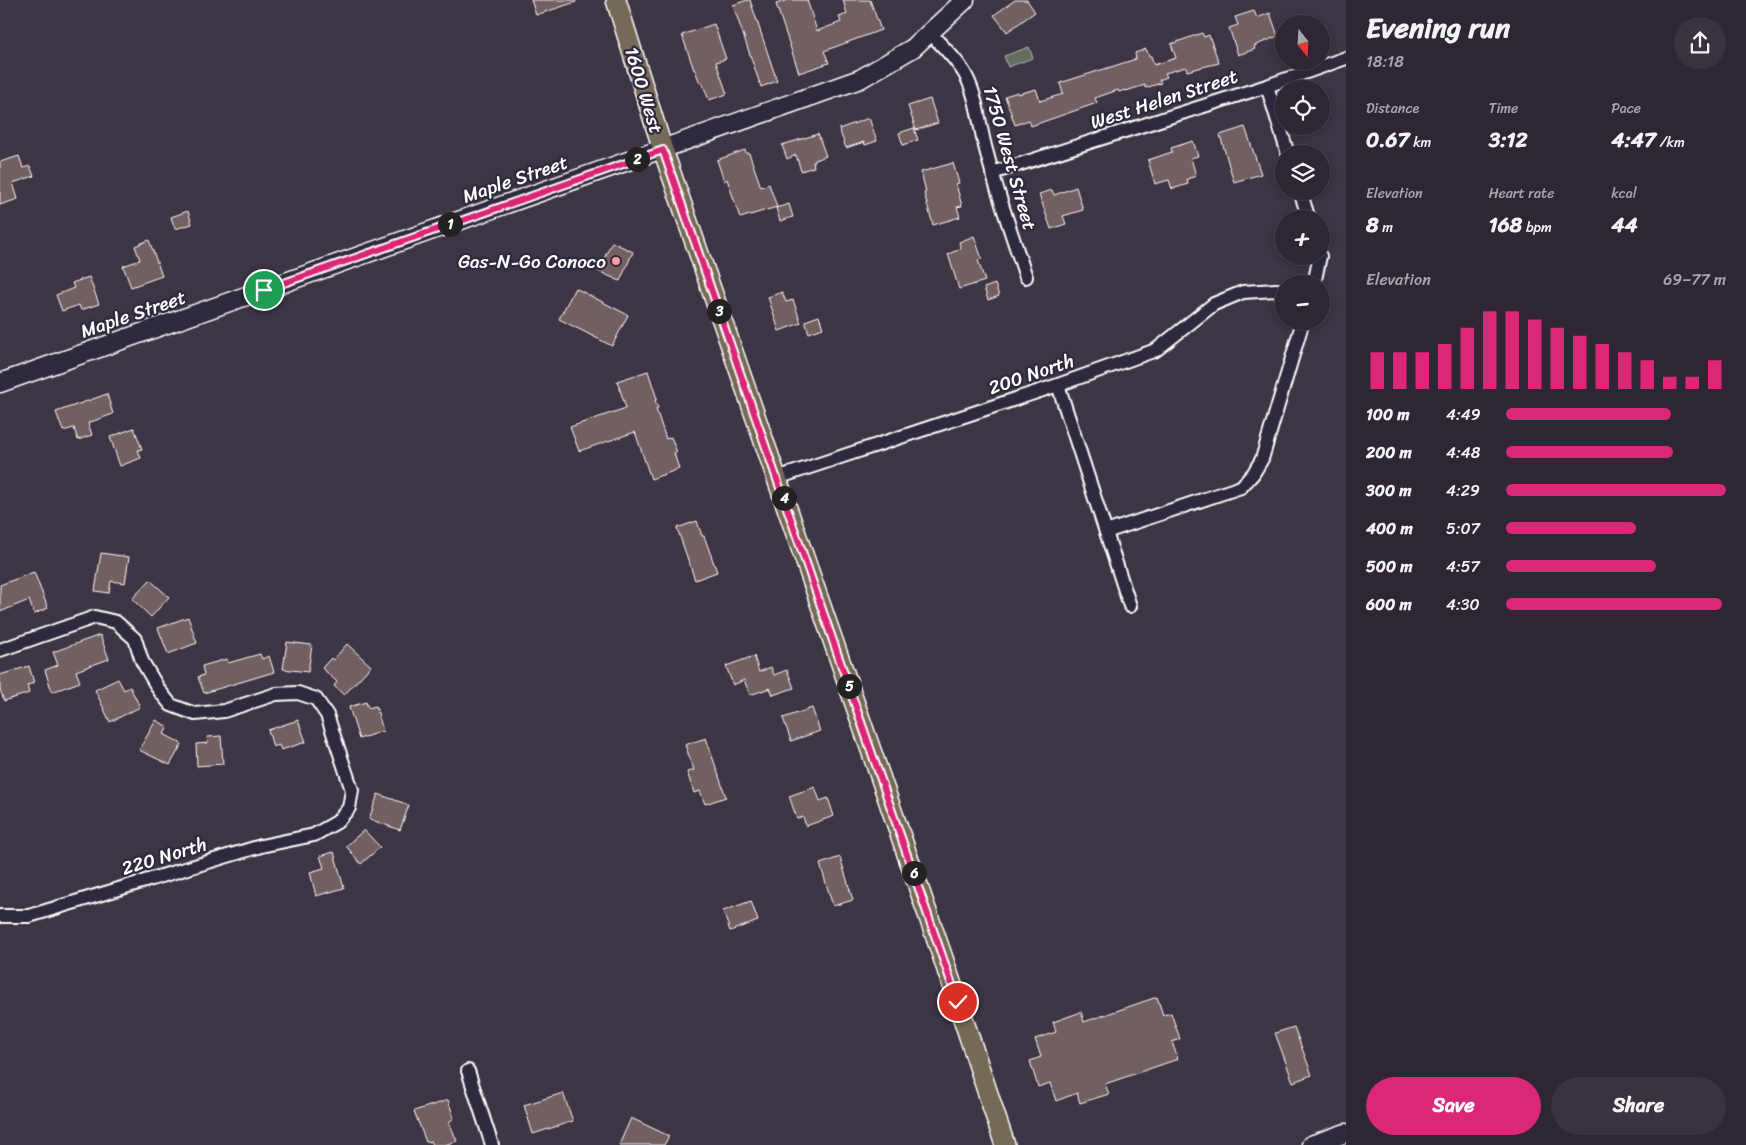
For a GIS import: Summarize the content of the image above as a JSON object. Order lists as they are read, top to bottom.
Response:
{
  "streets": {
    "main road": ["1600 West", "Maple Street"],
    "street": [
      "West Helen Street",
      "1750 West Street",
      "200 North",
      "220 North"
    ]
  },
  "crossings": [
    ["1600 West", "Maple Street"],
    ["1600 West", "200 North"],
    ["West Helen Street", "1750 West Street"],
    ["1750 West Street", "Maple Street"]
  ],
  "places": ["Gas-N-Go Conoco"],
  "north": "bottom",
  "page": {
    "heading": ["Evening run", "18:18"],
    "map_buttons": ["+", "−"],
    "stats": [
      ["Distance", "0.67 km"],
      ["Time", "3:12"],
      ["Pace", "4:47 /km"],
      ["Elevation", "8 m"],
      ["Heart rate", "168 bpm"],
      ["kcal", "44"]
    ],
    "pins": [
      "2",
      "1",
      "3",
      "4",
      "5",
      "6"
    ],
    "chart": ["Elevation", "69–77 m"],
    "list": [
      {
        "name": "100 m",
        "note": "4:49"
      },
      {
        "name": "200 m",
        "note": "4:48"
      },
      {
        "name": "300 m",
        "note": "4:29"
      },
      {
        "name": "400 m",
        "note": "5:07"
      },
      {
        "name": "500 m",
        "note": "4:57"
      },
      {
        "name": "600 m",
        "note": "4:30"
      }
    ],
    "buttons": ["Save", "Share"]
  }
}
